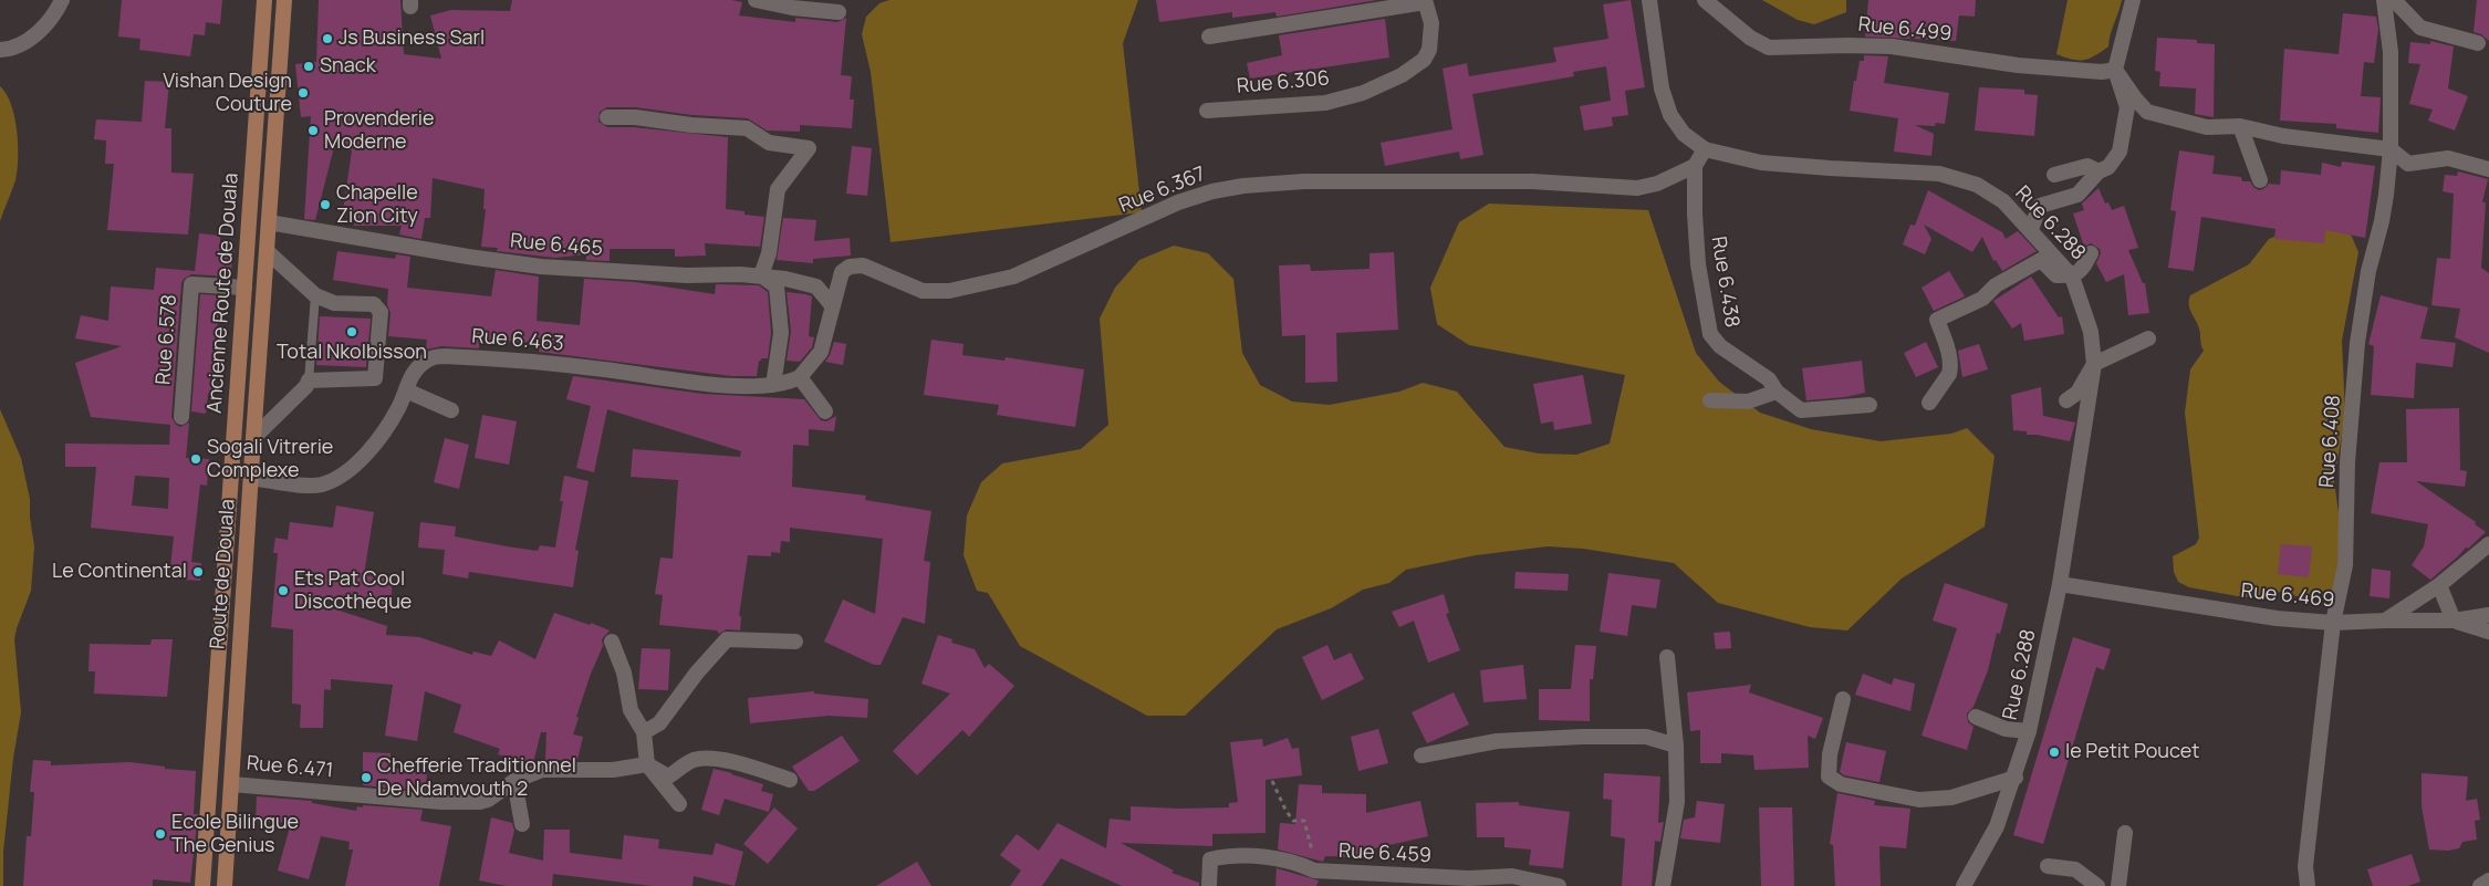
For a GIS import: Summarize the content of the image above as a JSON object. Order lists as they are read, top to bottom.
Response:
{
  "streets": {
    "main road": ["Ancienne Route de Douala", "Route de Douala"],
    "street": [
      "Rue 6.499",
      "Rue 6.306",
      "Rue 6.367",
      "Rue 6.288",
      "Rue 6.465",
      "Rue 6.438",
      "Rue 6.578",
      "Rue 6.463",
      "Rue 6.408",
      "Rue 6.469",
      "Rue 6.471",
      "Rue 6.459"
    ]
  },
  "crossings": [
    ["Rue 6.367", "Rue 6.465"],
    ["Rue 6.367", "Rue 6.438"],
    ["Rue 6.367", "Rue 6.463"],
    ["Rue 6.288", "Rue 6.469"],
    ["Rue 6.465", "Route de Douala"],
    ["Ancienne Route de Douala", "Rue 6.578"],
    ["Rue 6.463", "Route de Douala"],
    ["Rue 6.408", "Rue 6.469"],
    ["Route de Douala", "Rue 6.471"]
  ],
  "places": [
    "Js Business Sarl",
    "Snack",
    "Vishan Design Couture",
    "Provenderie Moderne",
    "Chapelle Zion City",
    "Total Nkolbisson",
    "Sogali Vitrerie Complexe",
    "Le Continental",
    "Ets Pat Cool Discothèque",
    "le Petit Poucet",
    "Chefferie Traditionnel De Ndamvouth 2",
    "Ecole Bilingue The Genius"
  ]
}
